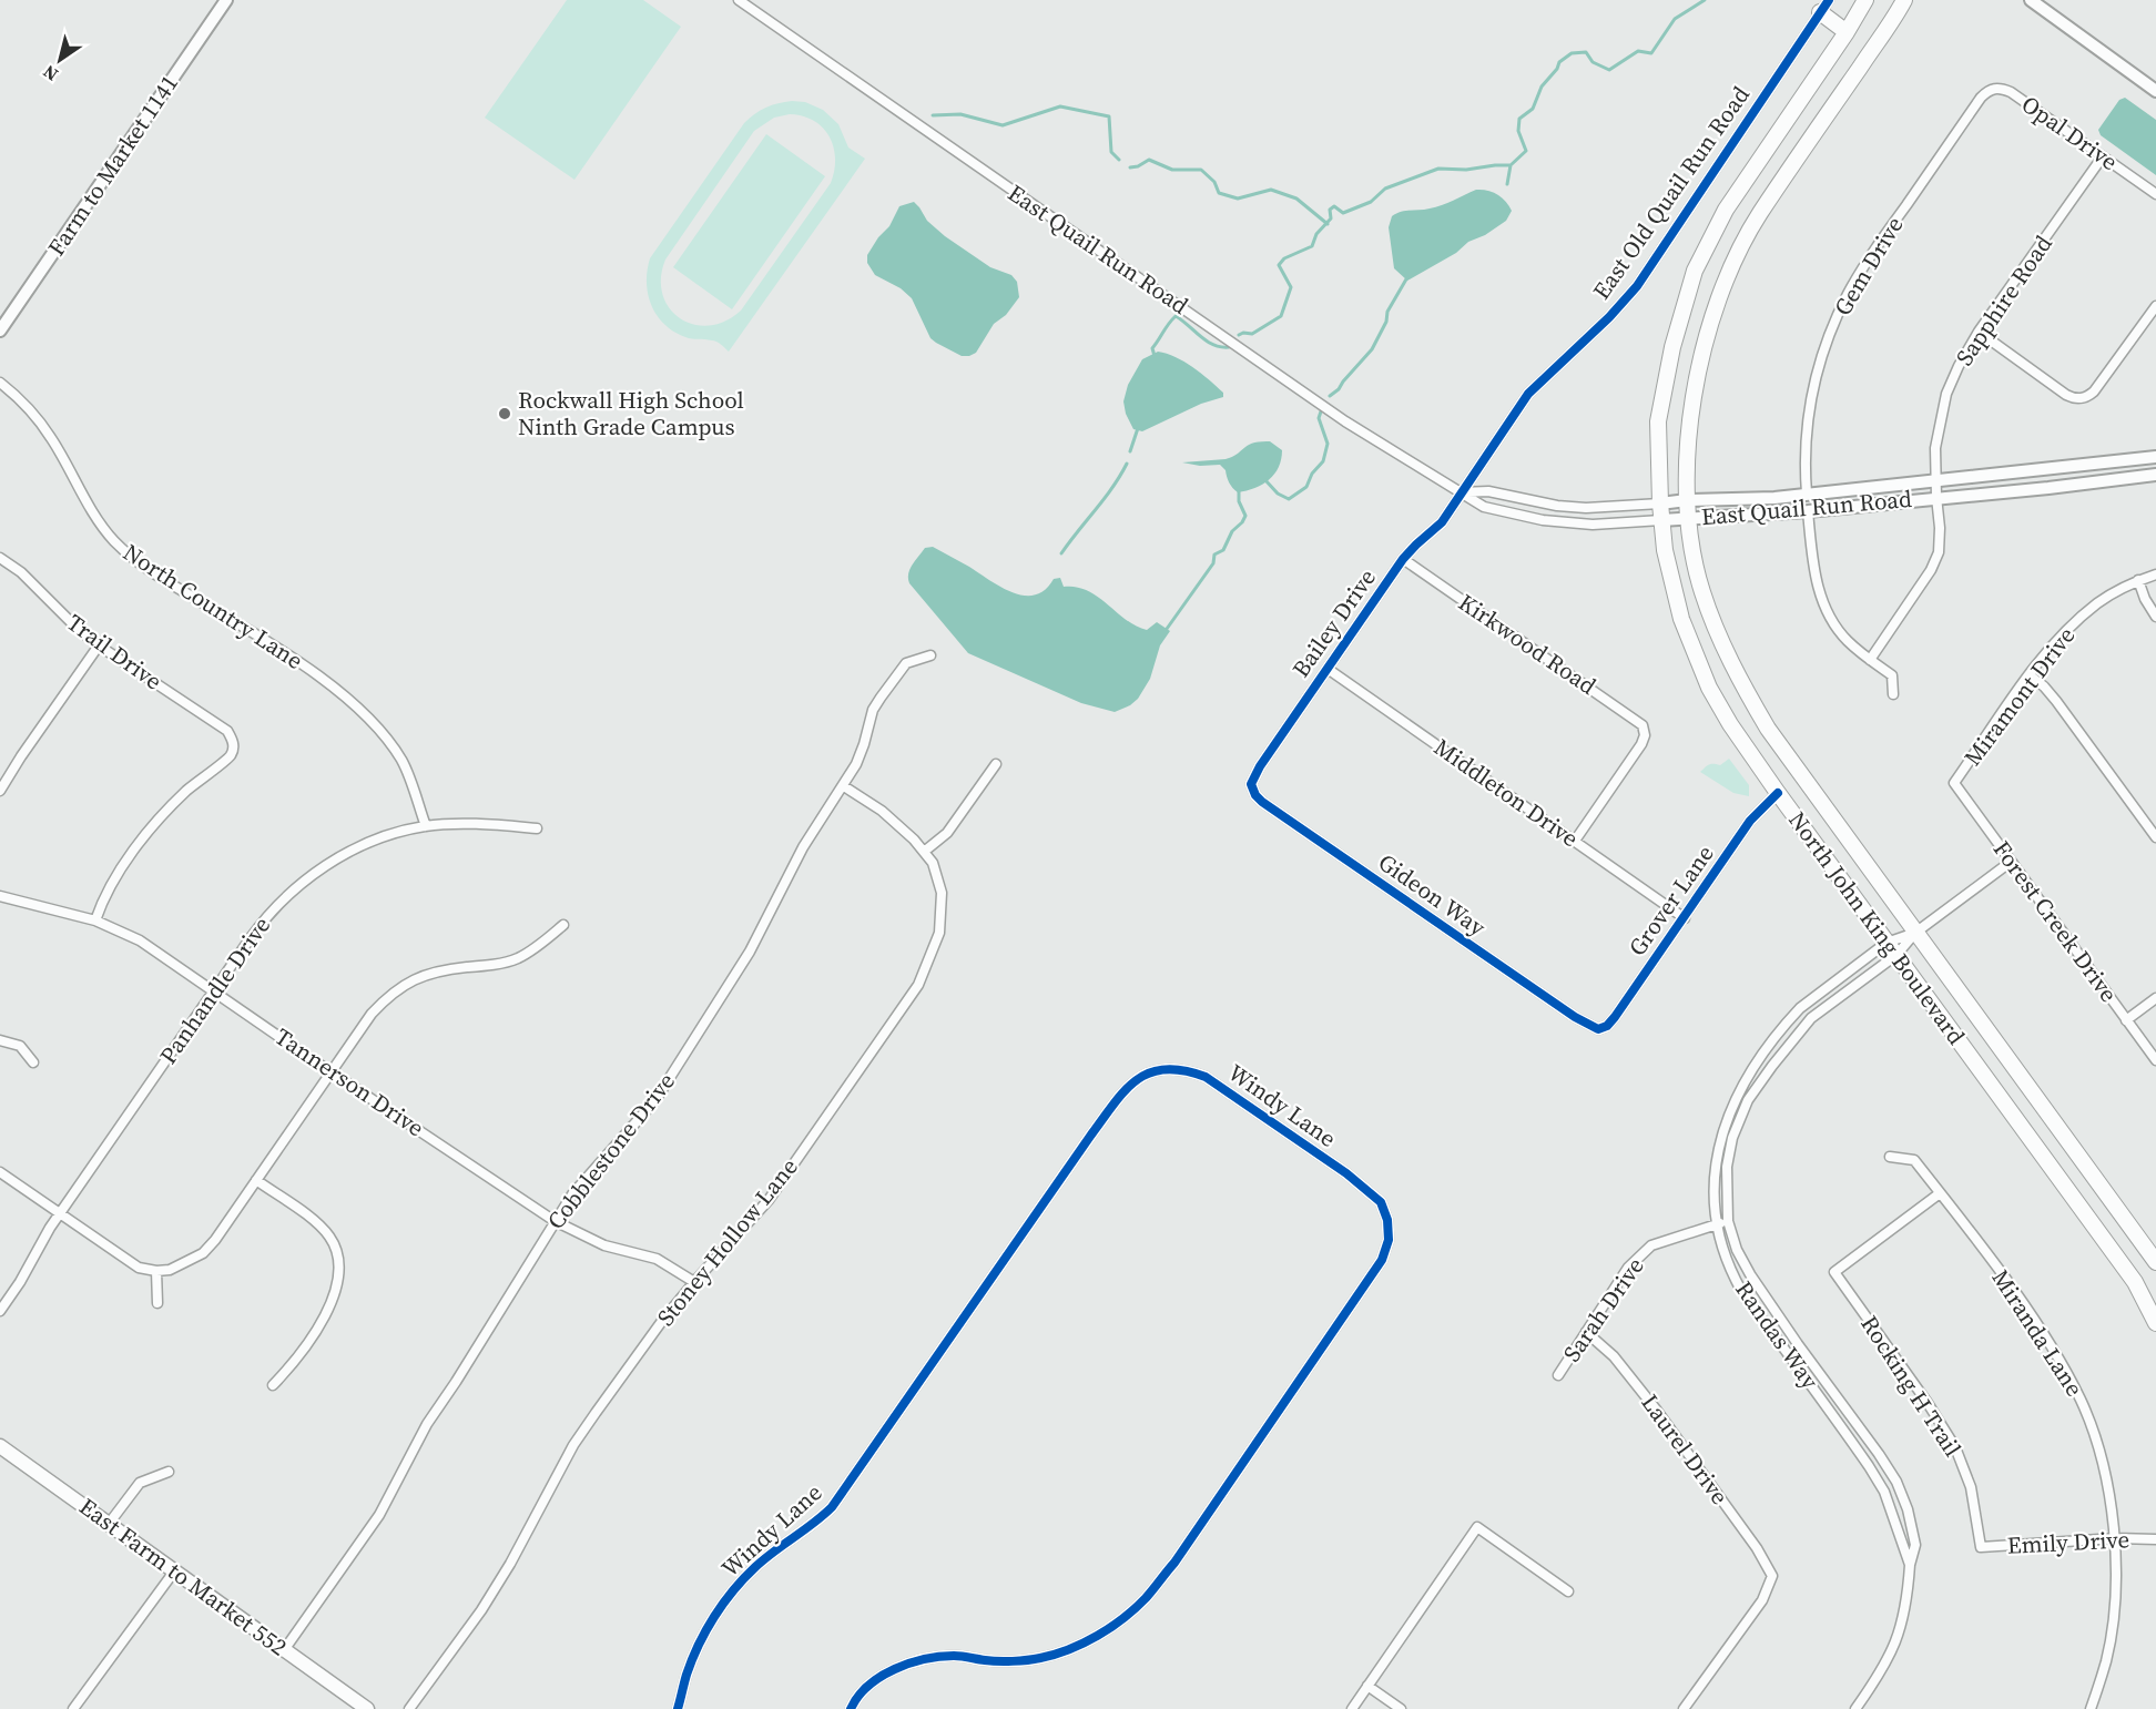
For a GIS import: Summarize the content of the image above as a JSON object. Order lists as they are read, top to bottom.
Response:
{
  "streets": {
    "main road": ["North John King Boulevard", "East Farm to Market 552"],
    "street": [
      "Opal Drive",
      "Farm to Market 1141",
      "East Old Quail Run Road",
      "East Quail Run Road",
      "Gem Drive",
      "Sapphire Road",
      "North Country Lane",
      "Bailey Drive",
      "Kirkwood Road",
      "Trail Drive",
      "Miramont Drive",
      "Middleton Drive",
      "Gideon Way",
      "Grover Lane",
      "Forest Creek Drive",
      "Panhandle Drive",
      "Tannerson Drive",
      "Windy Lane",
      "Cobblestone Drive",
      "Stoney Hollow Lane",
      "Sarah Drive",
      "Miranda Lane",
      "Randas Way",
      "Rocking H Trail",
      "Laurel Drive",
      "Emily Drive"
    ]
  },
  "crossings": [
    ["Opal Drive", "Gem Drive"],
    ["Opal Drive", "Sapphire Road"],
    ["East Old Quail Run Road", "East Quail Run Road"],
    ["East Old Quail Run Road", "Bailey Drive"],
    ["East Quail Run Road", "Gem Drive"],
    ["East Quail Run Road", "Sapphire Road"],
    ["East Quail Run Road", "Bailey Drive"],
    ["East Quail Run Road", "North John King Boulevard"],
    ["North Country Lane", "Panhandle Drive"],
    ["Bailey Drive", "Kirkwood Road"],
    ["Bailey Drive", "Middleton Drive"],
    ["Bailey Drive", "Gideon Way"],
    ["Kirkwood Road", "Middleton Drive"],
    ["Trail Drive", "Tannerson Drive"],
    ["Miramont Drive", "Forest Creek Drive"],
    ["Middleton Drive", "Grover Lane"],
    ["Gideon Way", "Grover Lane"],
    ["Grover Lane", "North John King Boulevard"],
    ["Forest Creek Drive", "Randas Way"],
    ["North John King Boulevard", "Randas Way"],
    ["Panhandle Drive", "Tannerson Drive"],
    ["Tannerson Drive", "Cobblestone Drive"],
    ["Tannerson Drive", "Stoney Hollow Lane"],
    ["Cobblestone Drive", "Stoney Hollow Lane"],
    ["Cobblestone Drive", "East Farm to Market 552"],
    ["Sarah Drive", "Randas Way"],
    ["Sarah Drive", "Laurel Drive"],
    ["Miranda Lane", "Rocking H Trail"],
    ["Miranda Lane", "Emily Drive"],
    ["Rocking H Trail", "Emily Drive"]
  ],
  "places": ["Rockwall High School Ninth Grade Campus"],
  "north": "bottom left"
}
